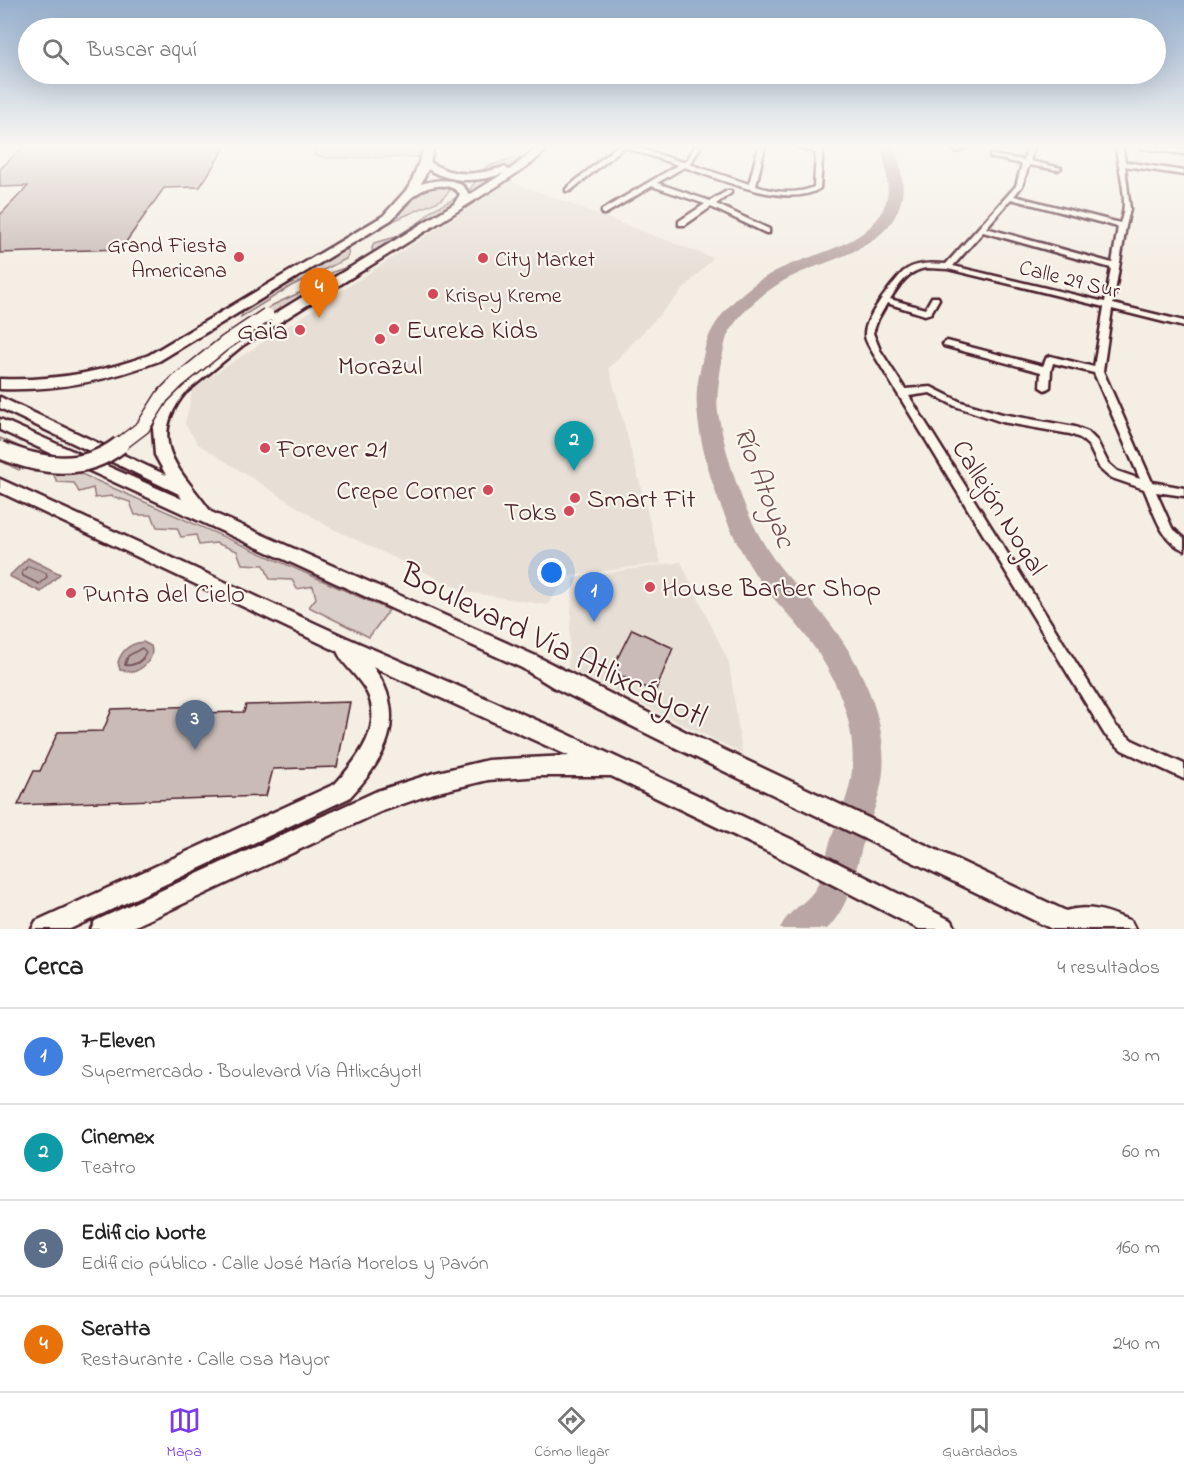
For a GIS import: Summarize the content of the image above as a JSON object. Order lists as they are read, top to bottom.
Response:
{
  "streets": {
    "main road": ["Boulevard Vía Atlixcáyotl"],
    "street": ["Calle 29 Sur", "Callejón Nogal"]
  },
  "crossings": [
    ["Calle 29 Sur", "Callejón Nogal"]
  ],
  "water": ["Río Atoyac"],
  "places": [
    "Grand Fiesta Americana",
    "City Market",
    "Krispy Kreme",
    "Eureka Kids",
    "Gaia",
    "Morazul",
    "Forever 21",
    "Crepe Corner",
    "Smart Fit",
    "Toks",
    "House Barber Shop",
    "Punta del Cielo"
  ],
  "page": {
    "search": "Buscar aquí",
    "pins": [
      "4",
      "2",
      "1",
      "3"
    ],
    "heading": ["Cerca", "4 resultados"],
    "list": [
      {
        "mark": "1",
        "name": "7-Eleven",
        "note": "Supermercado · Boulevard Vía Atlixcáyotl",
        "value": "30 m"
      },
      {
        "mark": "2",
        "name": "Cinemex",
        "note": "Teatro",
        "value": "60 m"
      },
      {
        "mark": "3",
        "name": "Edificio Norte",
        "note": "Edificio público · Calle José María Morelos y Pavón",
        "value": "160 m"
      },
      {
        "mark": "4",
        "name": "Seratta",
        "note": "Restaurante · Calle Osa Mayor",
        "value": "240 m"
      }
    ],
    "nav": ["Mapa", "Cómo llegar", "Guardados"]
  }
}
